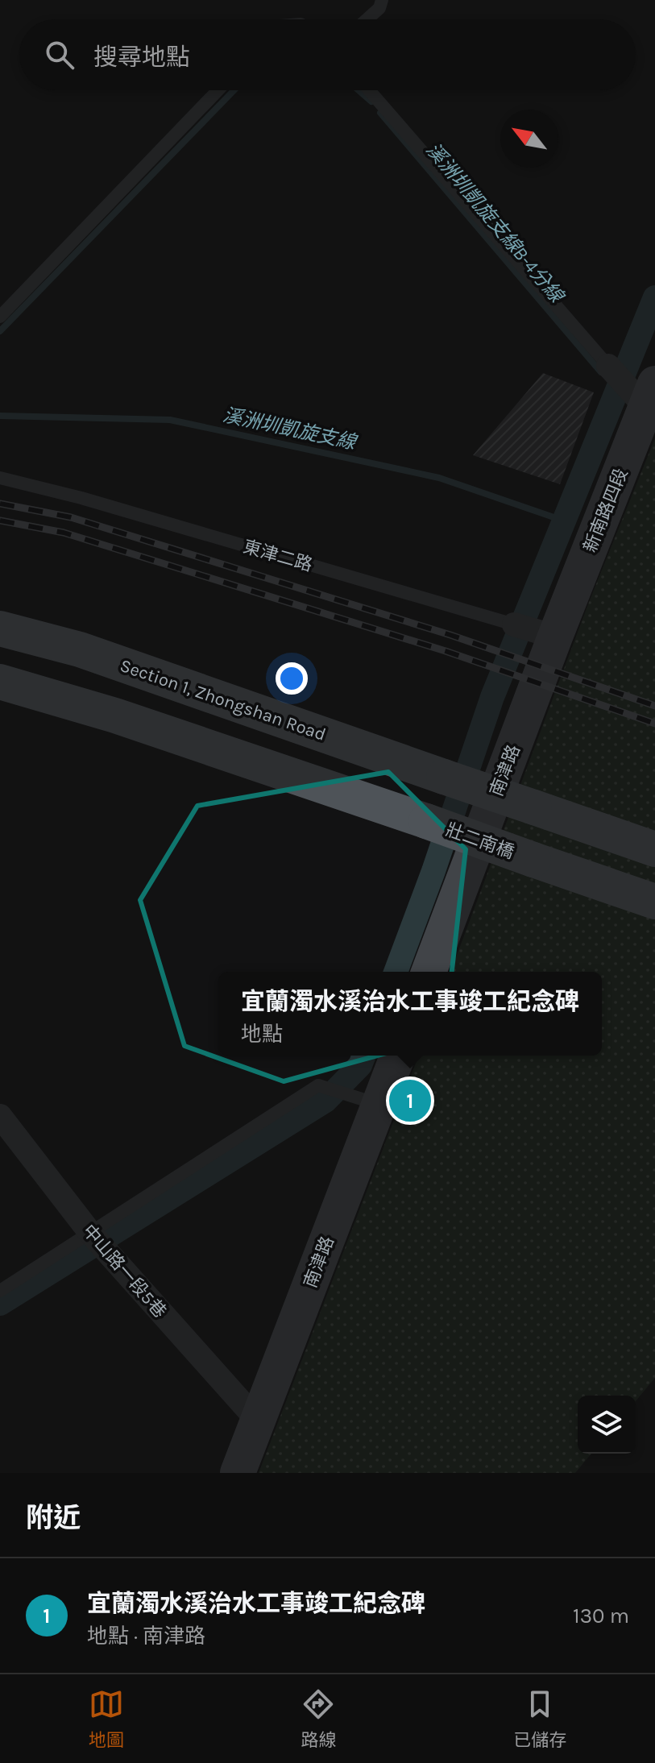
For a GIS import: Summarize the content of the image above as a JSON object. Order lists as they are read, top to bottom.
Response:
{
  "streets": {
    "main road": ["Section 1, Zhongshan Road", "壯二南橋"],
    "street": ["新南路四段", "南津路", "中山路一段5巷"],
    "lane": ["東津二路"]
  },
  "crossings": [
    ["新南路四段", "東津二路"],
    ["新南路四段", "南津路"],
    ["東津二路", "南津路"],
    ["南津路", "中山路一段5巷"]
  ],
  "water": ["溪洲圳凱旋支線B-4分線", "溪洲圳凱旋支線"],
  "north": "top left",
  "page": {
    "search": "搜尋地點",
    "popup": ["宜蘭濁水溪治水工事竣工紀念碑", "地點"],
    "pins": "1",
    "heading": "附近",
    "list": [
      {
        "mark": "1",
        "name": "宜蘭濁水溪治水工事竣工紀念碑",
        "note": "地點 · 南津路",
        "value": "130 m"
      }
    ],
    "nav": ["地圖", "路線", "已儲存"]
  }
}
